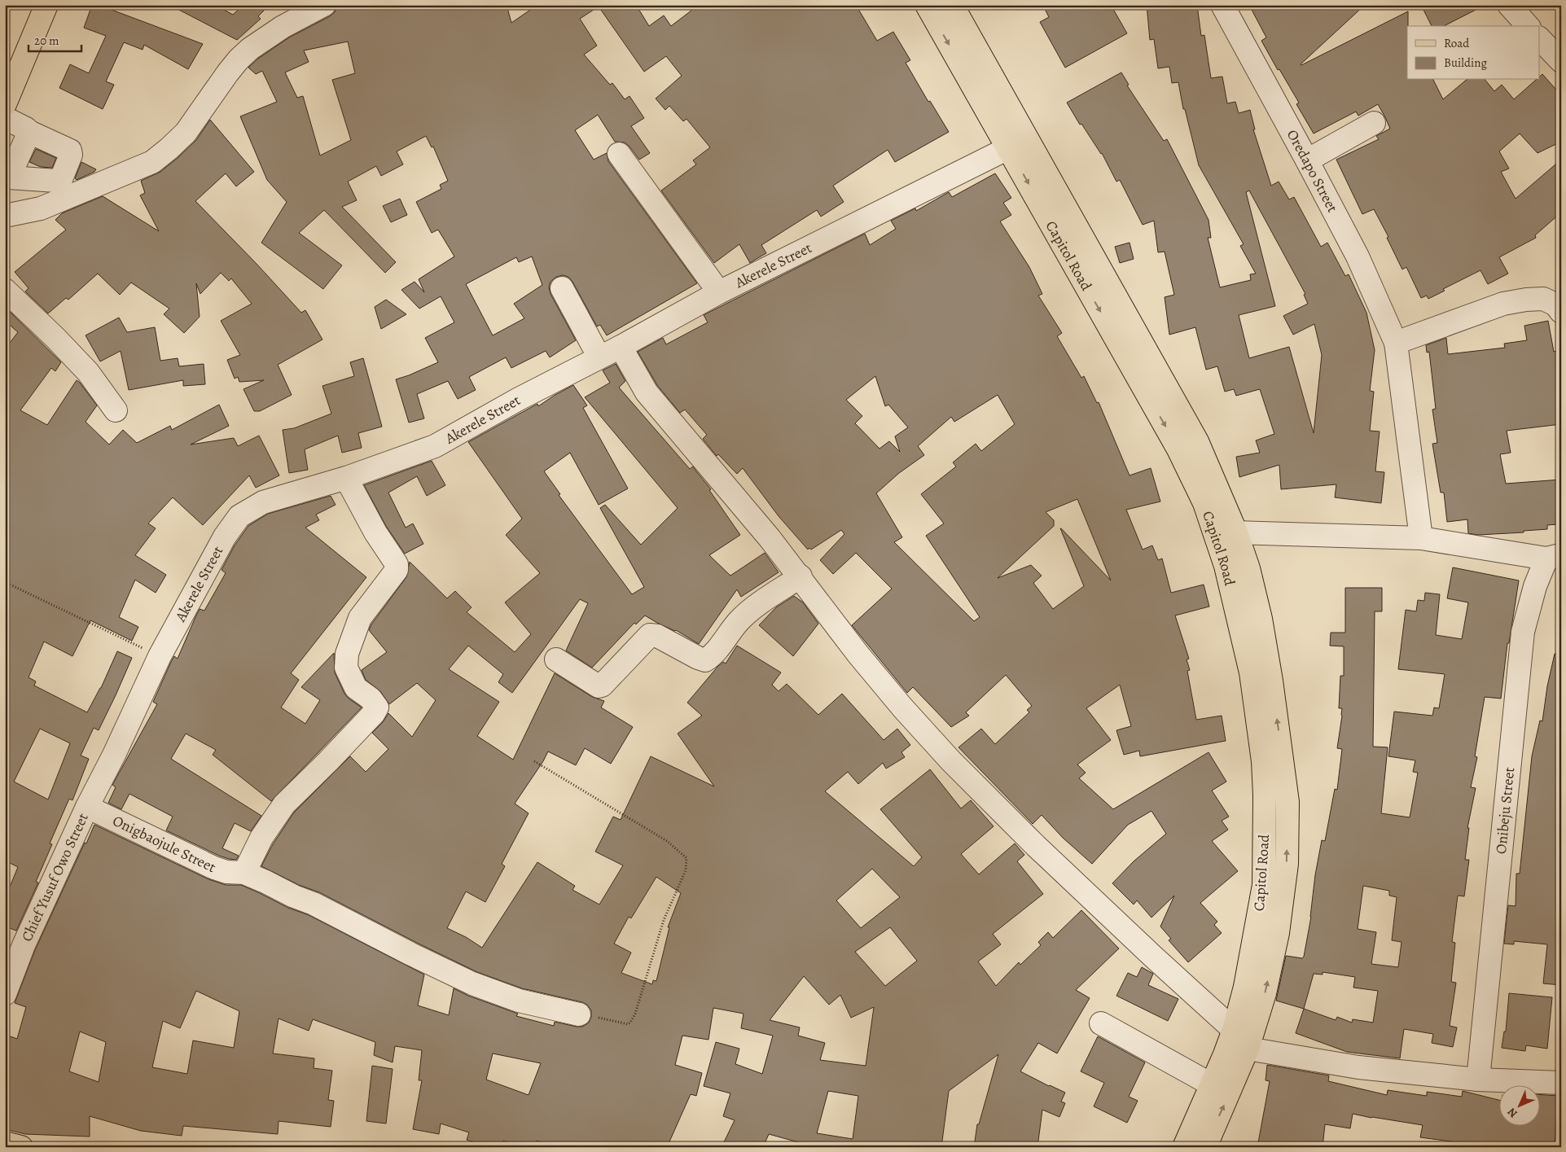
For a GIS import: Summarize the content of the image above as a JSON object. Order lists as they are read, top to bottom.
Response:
{
  "streets": {
    "main road": ["Capitol Road"],
    "street": [
      "Oredapo Street",
      "Akerele Street",
      "Onibeju Street",
      "Onigbaojule Street",
      "Chief Yusuf Owo Street"
    ]
  },
  "crossings": [
    ["Capitol Road", "Akerele Street"],
    ["Akerele Street", "Onigbaojule Street"],
    ["Akerele Street", "Chief Yusuf Owo Street"],
    ["Onigbaojule Street", "Chief Yusuf Owo Street"]
  ],
  "legend": ["Road", "Building"],
  "scale_bar": "20 m",
  "north": "bottom left"
}
